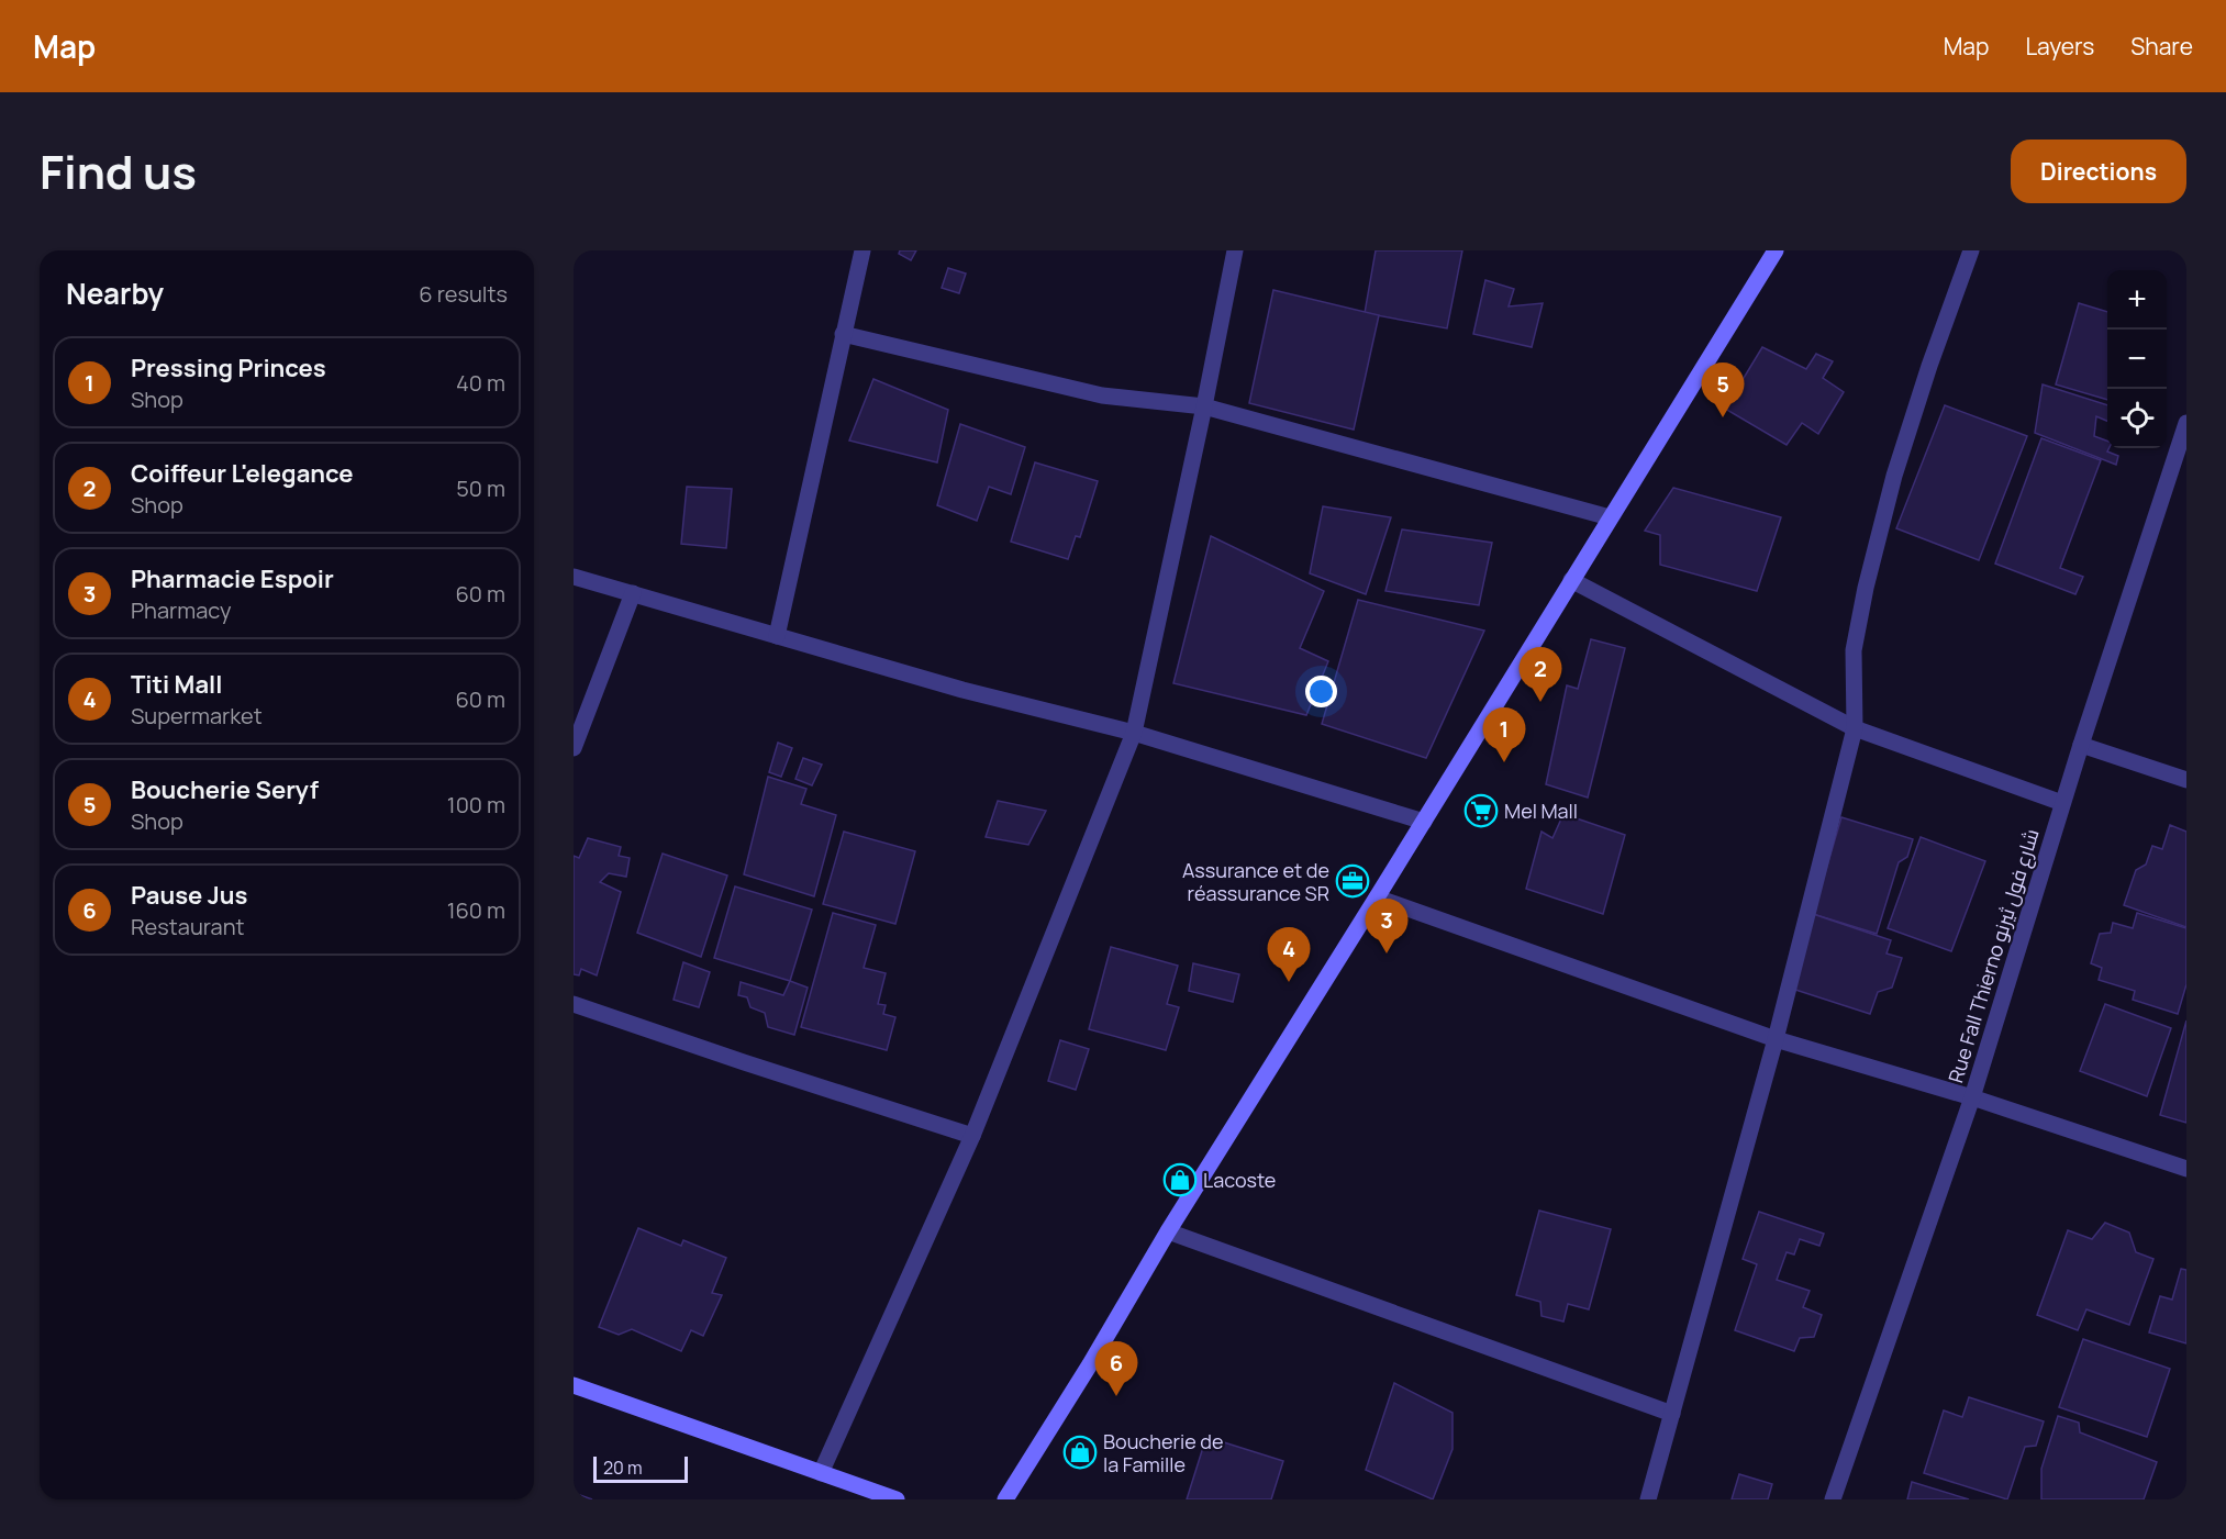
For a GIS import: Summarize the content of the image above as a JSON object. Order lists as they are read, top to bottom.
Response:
{
  "streets": {
    "street": ["Rue Fall Thierno شارع فول ثيرنو"]
  },
  "places": {
    "supermarket": ["Mel Mall"],
    "office": ["Assurance et de réassurance SR"],
    "shop": ["Lacoste", "Boucherie de la Famille"]
  },
  "scale_bar": "20 m",
  "page": {
    "header": "Map",
    "nav": ["Map", "Layers", "Share"],
    "title": "Find us",
    "buttons": "Directions",
    "heading": ["Nearby", "6 results"],
    "map_buttons": ["+", "−"],
    "list": [
      {
        "mark": "1",
        "name": "Pressing Princes",
        "note": "Shop",
        "value": "40 m"
      },
      {
        "mark": "2",
        "name": "Coiffeur L'elegance",
        "note": "Shop",
        "value": "50 m"
      },
      {
        "mark": "3",
        "name": "Pharmacie Espoir",
        "note": "Pharmacy",
        "value": "60 m"
      },
      {
        "mark": "4",
        "name": "Titi Mall",
        "note": "Supermarket",
        "value": "60 m"
      },
      {
        "mark": "5",
        "name": "Boucherie Seryf",
        "note": "Shop",
        "value": "100 m"
      },
      {
        "mark": "6",
        "name": "Pause Jus",
        "note": "Restaurant",
        "value": "160 m"
      }
    ],
    "pins": [
      "5",
      "2",
      "1",
      "3",
      "4",
      "6"
    ],
    "scale": "20 m"
  }
}
